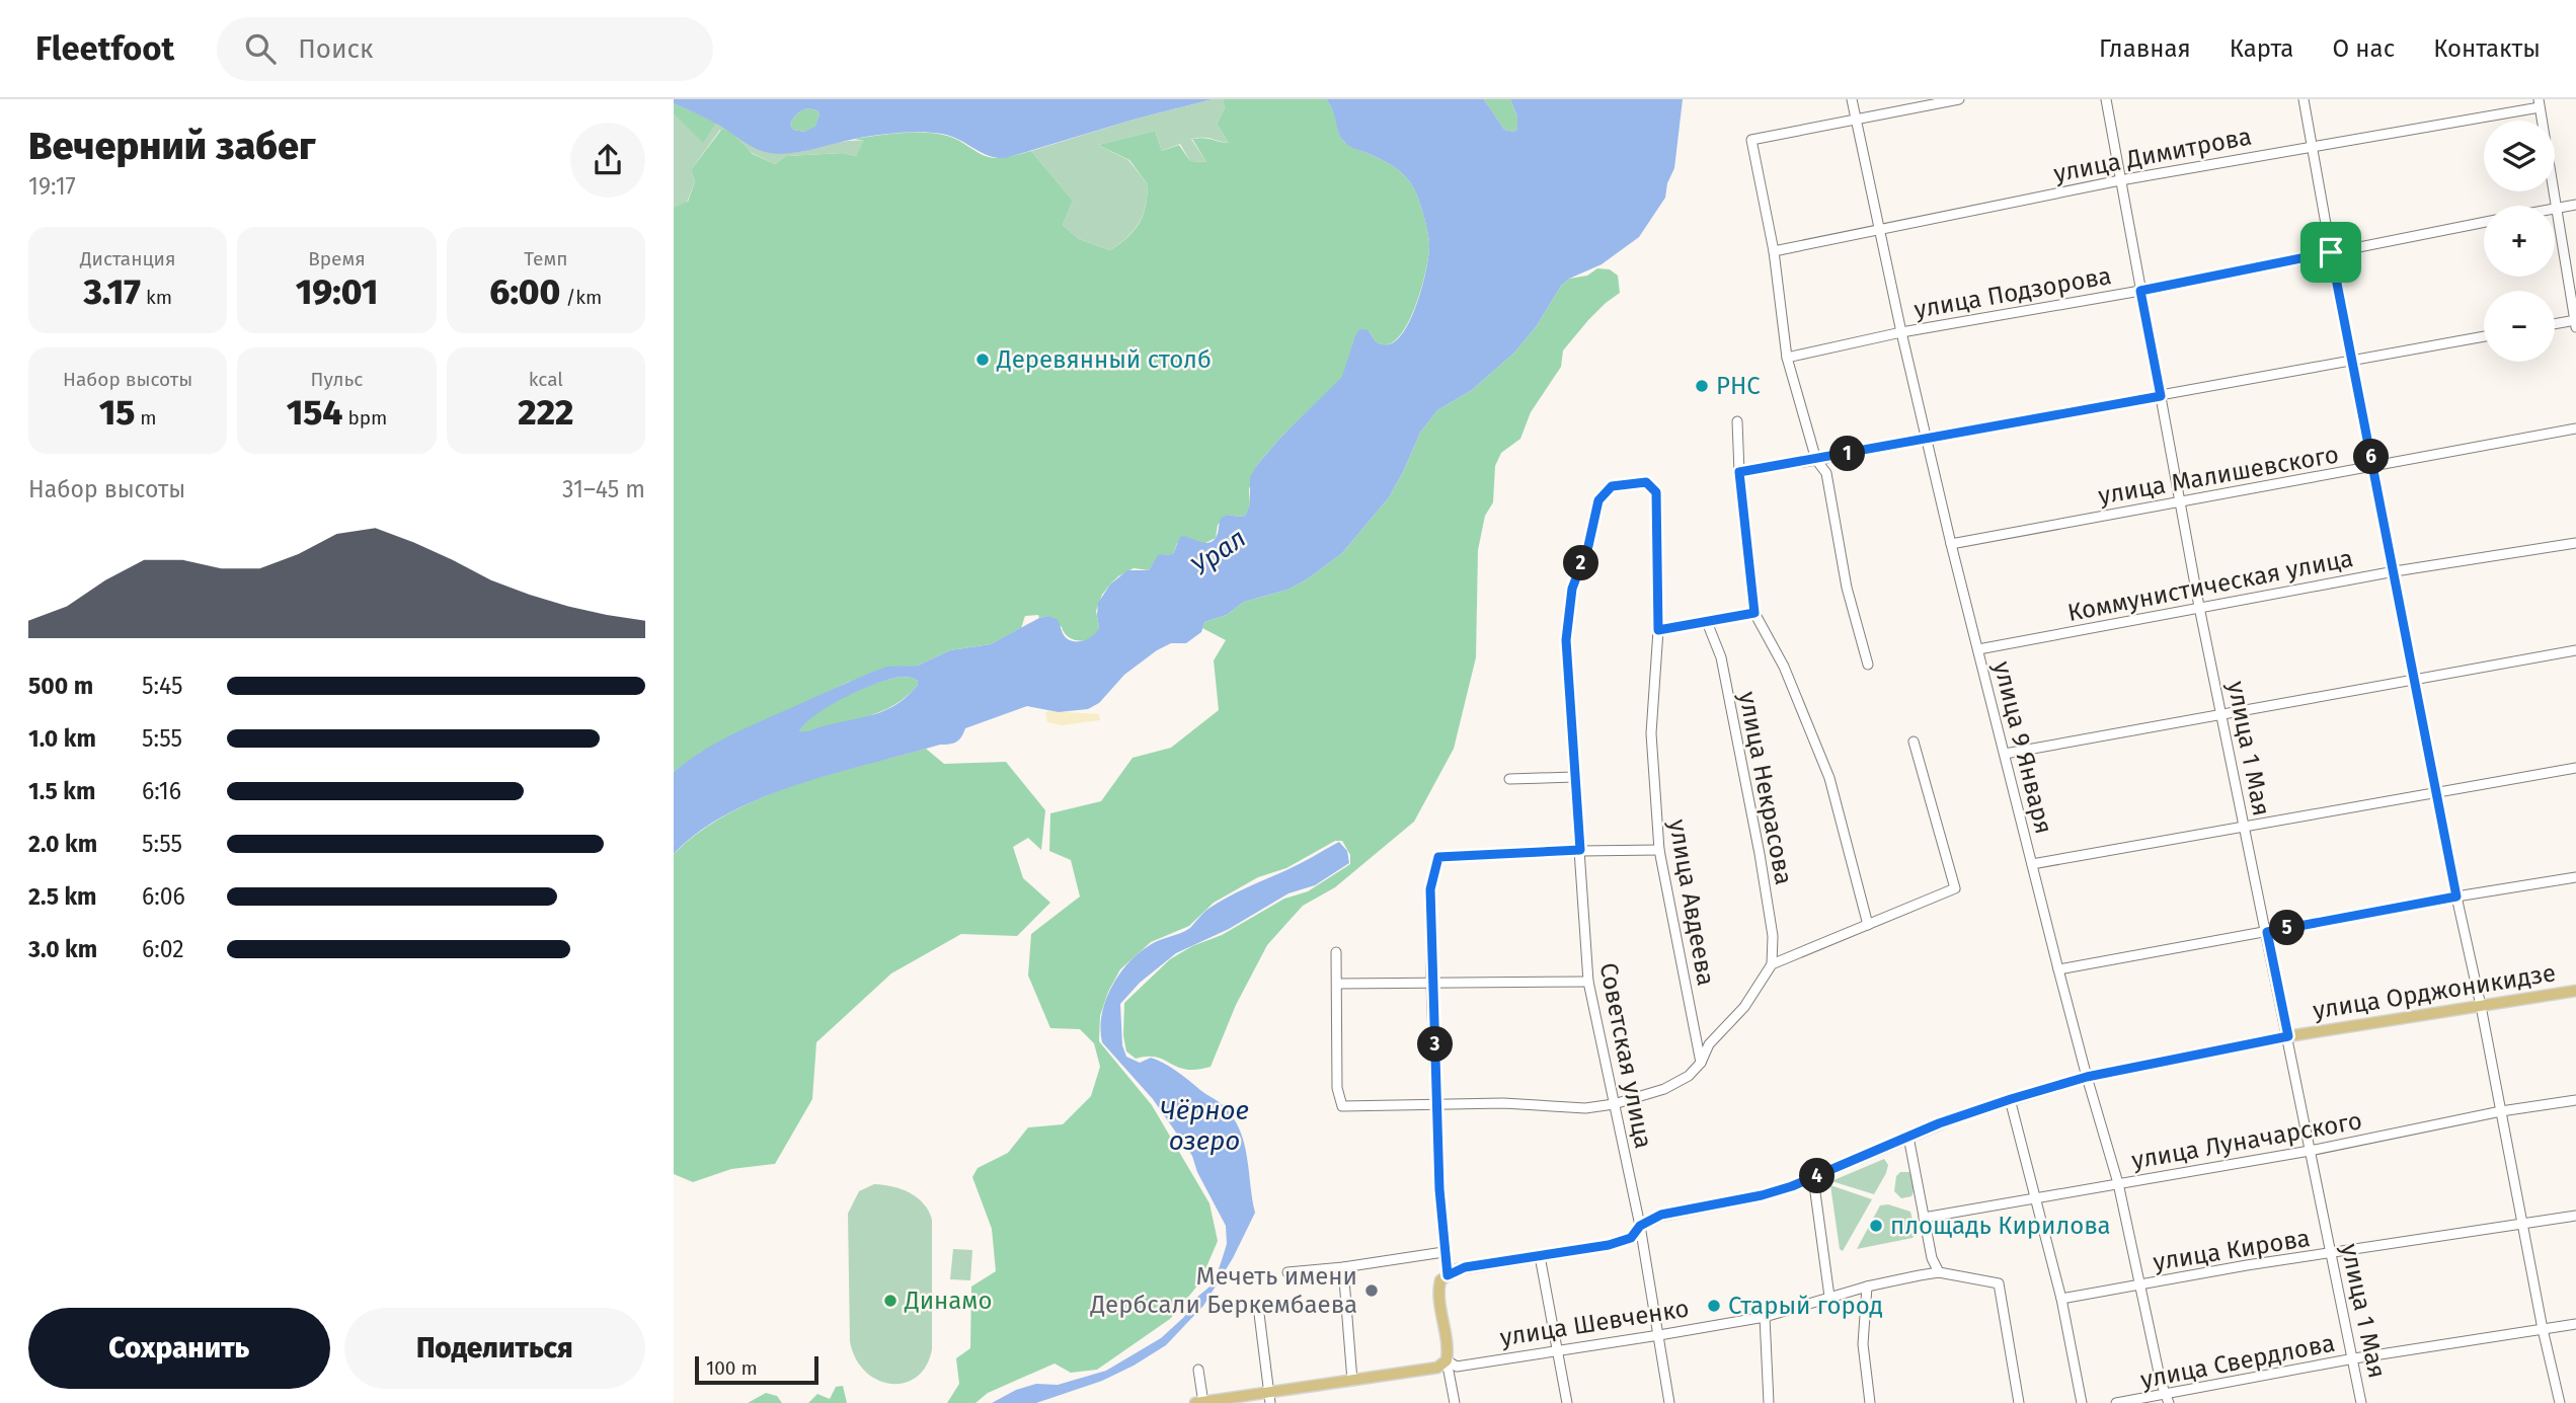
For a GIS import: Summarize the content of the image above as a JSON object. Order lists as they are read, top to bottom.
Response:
{
  "streets": {
    "main road": ["улица Орджоникидзе", "улица Шевченко"],
    "street": [
      "улица Димитрова",
      "улица Подзорова",
      "улица Малишевского",
      "Коммунистическая улица",
      "улица 9 Января",
      "улица 1 Мая",
      "улица Некрасова",
      "улица Авдеева",
      "Советская улица",
      "улица Луначарского",
      "улица Кирова",
      "улица Свердлова"
    ]
  },
  "crossings": [
    ["улица Димитрова", "улица 9 Января"],
    ["улица Димитрова", "улица 1 Мая"],
    ["улица Подзорова", "улица 9 Января"],
    ["улица Подзорова", "улица 1 Мая"],
    ["улица Малишевского", "улица 9 Января"],
    ["улица Малишевского", "улица 1 Мая"],
    ["Коммунистическая улица", "улица 9 Января"],
    ["Коммунистическая улица", "улица 1 Мая"],
    ["улица 9 Января", "улица Орджоникидзе"],
    ["улица 9 Января", "улица Луначарского"],
    ["улица 9 Января", "улица Кирова"],
    ["улица 9 Января", "улица Свердлова"],
    ["улица 1 Мая", "улица Орджоникидзе"],
    ["улица 1 Мая", "улица Луначарского"],
    ["улица 1 Мая", "улица Кирова"],
    ["улица 1 Мая", "улица Свердлова"],
    ["улица Авдеева", "Советская улица"],
    ["улица Орджоникидзе", "Советская улица"],
    ["Советская улица", "улица Шевченко"]
  ],
  "water": ["Урал", "Чёрное озеро"],
  "places": [
    "Деревянный столб",
    "РНС",
    "площадь Кирилова",
    "Мечеть имени Дербсали Беркембаева",
    "Динамо",
    "Старый город"
  ],
  "scale_bar": "100 m",
  "page": {
    "header": "Fleetfoot",
    "search": "Поиск",
    "nav": [
      "Главная",
      "Карта",
      "О нас",
      "Контакты"
    ],
    "heading": ["Вечерний забег", "19:17"],
    "map_buttons": ["+", "−"],
    "stats": [
      ["Дистанция", "3.17 km"],
      ["Время", "19:01"],
      ["Темп", "6:00 /km"],
      ["Набор высоты", "15 m"],
      ["Пульс", "154 bpm"],
      ["kcal", "222"]
    ],
    "pins": [
      "1",
      "6",
      "2",
      "5",
      "3",
      "4"
    ],
    "chart": ["Набор высоты", "31–45 m"],
    "list": [
      {
        "name": "500 m",
        "note": "5:45"
      },
      {
        "name": "1.0 km",
        "note": "5:55"
      },
      {
        "name": "1.5 km",
        "note": "6:16"
      },
      {
        "name": "2.0 km",
        "note": "5:55"
      },
      {
        "name": "2.5 km",
        "note": "6:06"
      },
      {
        "name": "3.0 km",
        "note": "6:02"
      }
    ],
    "buttons": ["Сохранить", "Поделиться"],
    "scale": "100 m"
  }
}
